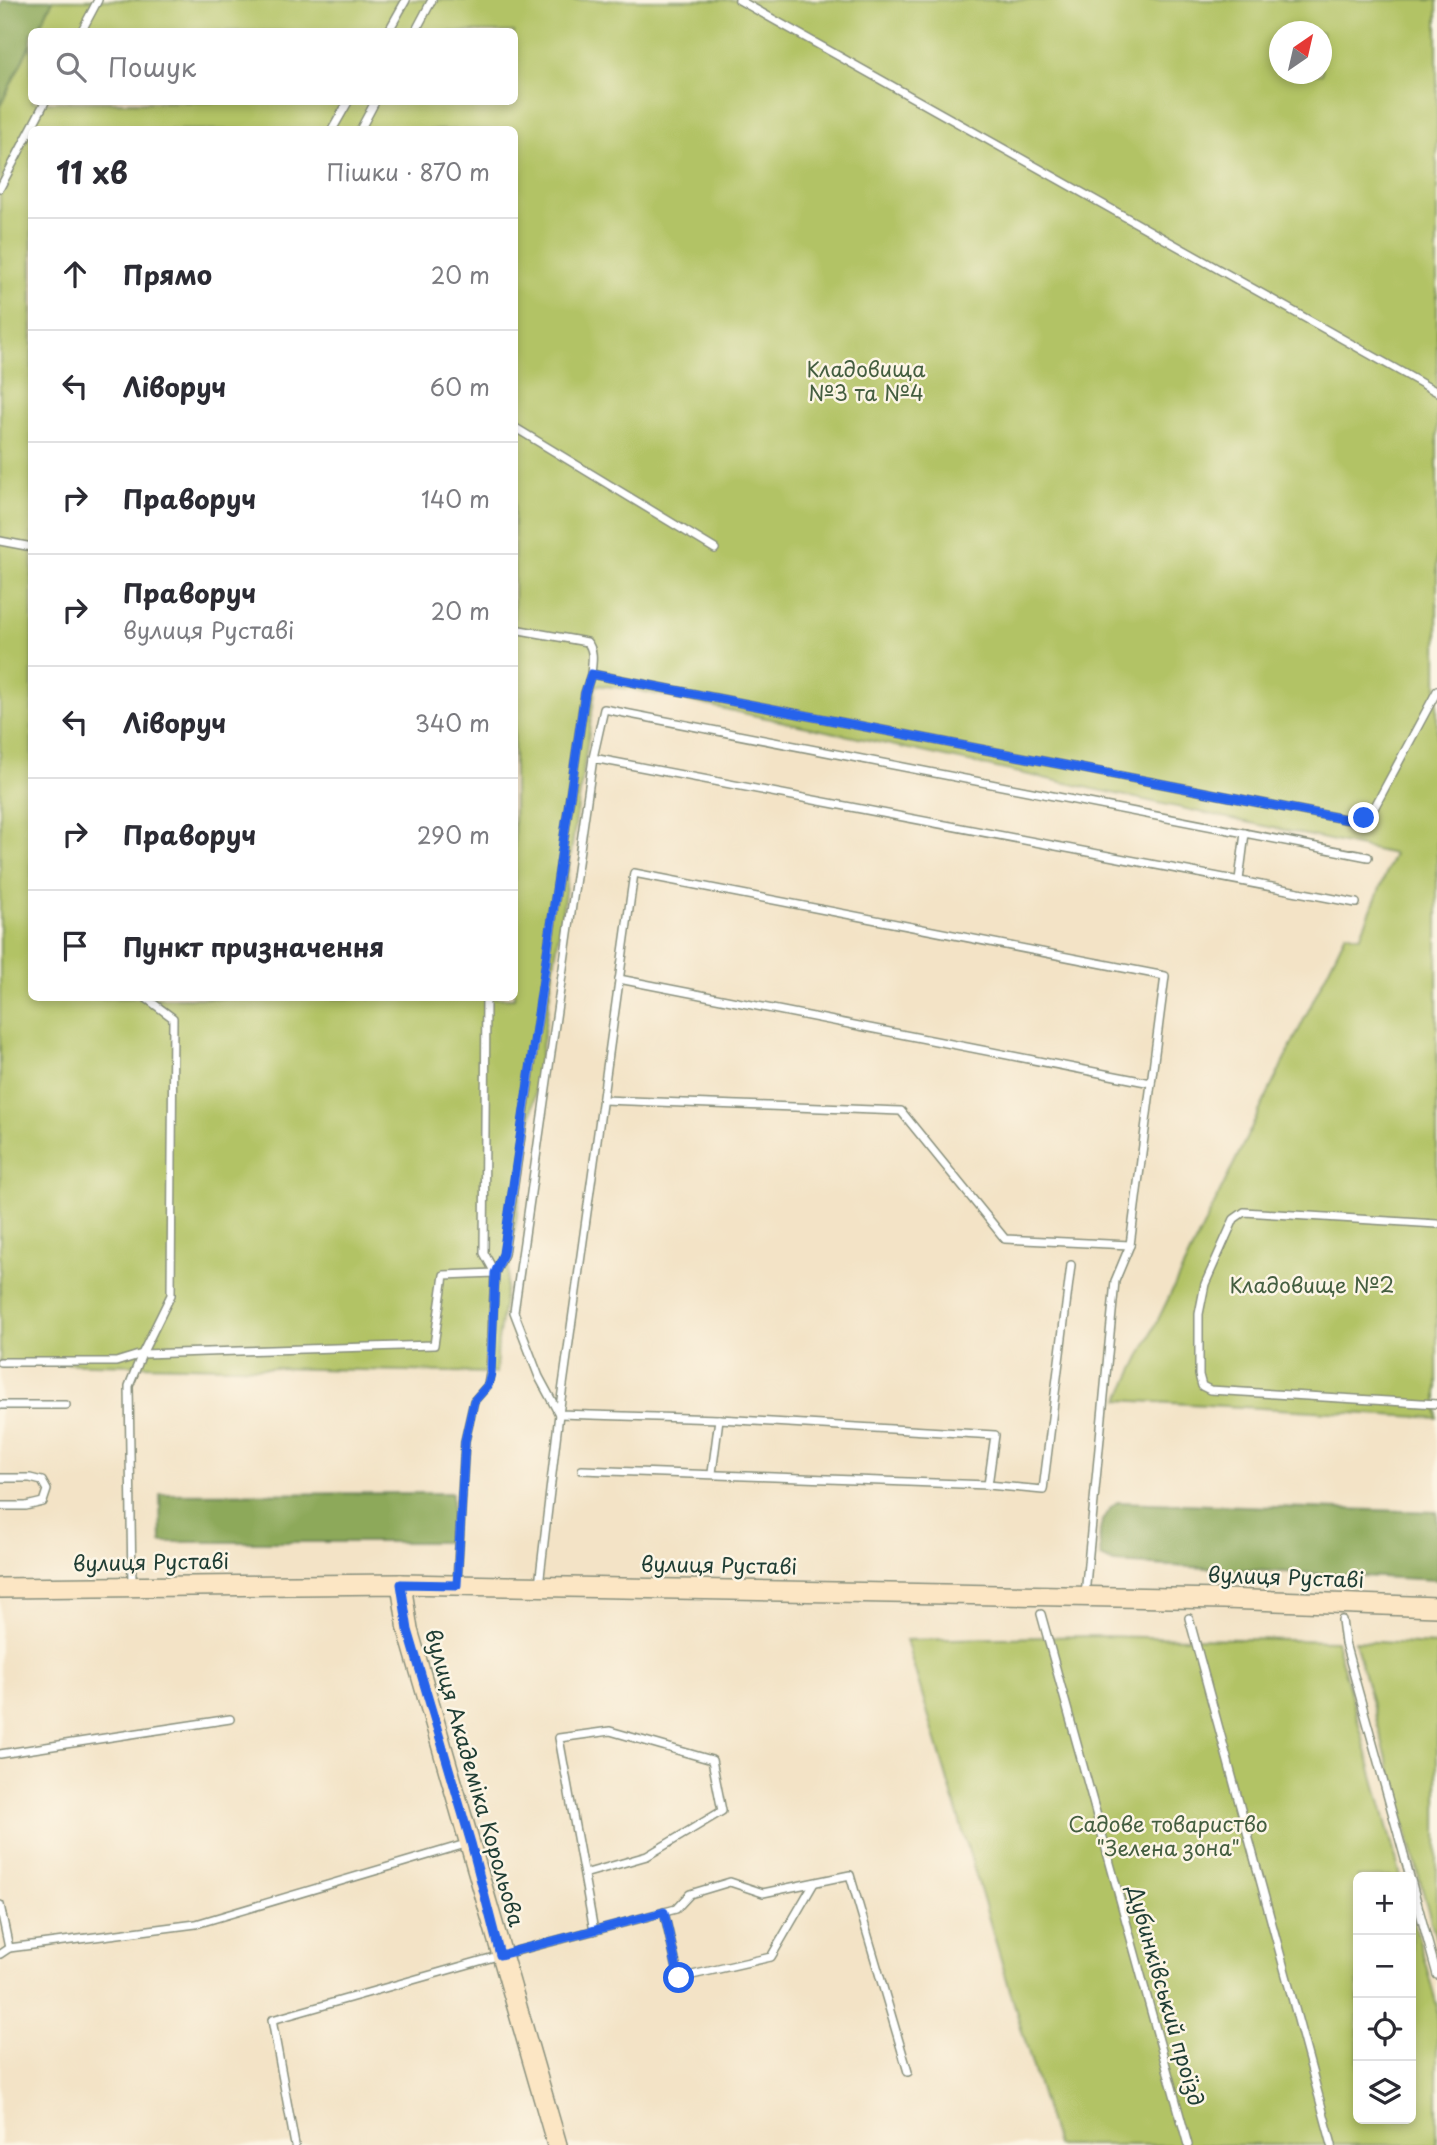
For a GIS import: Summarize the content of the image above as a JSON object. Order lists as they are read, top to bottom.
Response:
{
  "streets": {
    "main road": ["вулиця Руставі", "вулиця Академіка Корольова"],
    "lane": ["Дубинківський проїзд"]
  },
  "crossings": [
    ["вулиця Руставі", "вулиця Академіка Корольова"]
  ],
  "parks": ["Кладовища №3 та №4", "Кладовище №2", "Садове товариство \"Зелена зона\""],
  "north": "top right",
  "page": {
    "search": "Пошук",
    "heading": ["11 хв", "Пішки · 870 m"],
    "list": [
      ["Прямо", "20 m"],
      ["Ліворуч", "60 m"],
      ["Праворуч", "140 m"],
      ["Праворуч", "вулиця Руставі", "20 m"],
      ["Ліворуч", "340 m"],
      ["Праворуч", "290 m"],
      "Пункт призначення"
    ],
    "map_buttons": ["+", "−"]
  }
}
